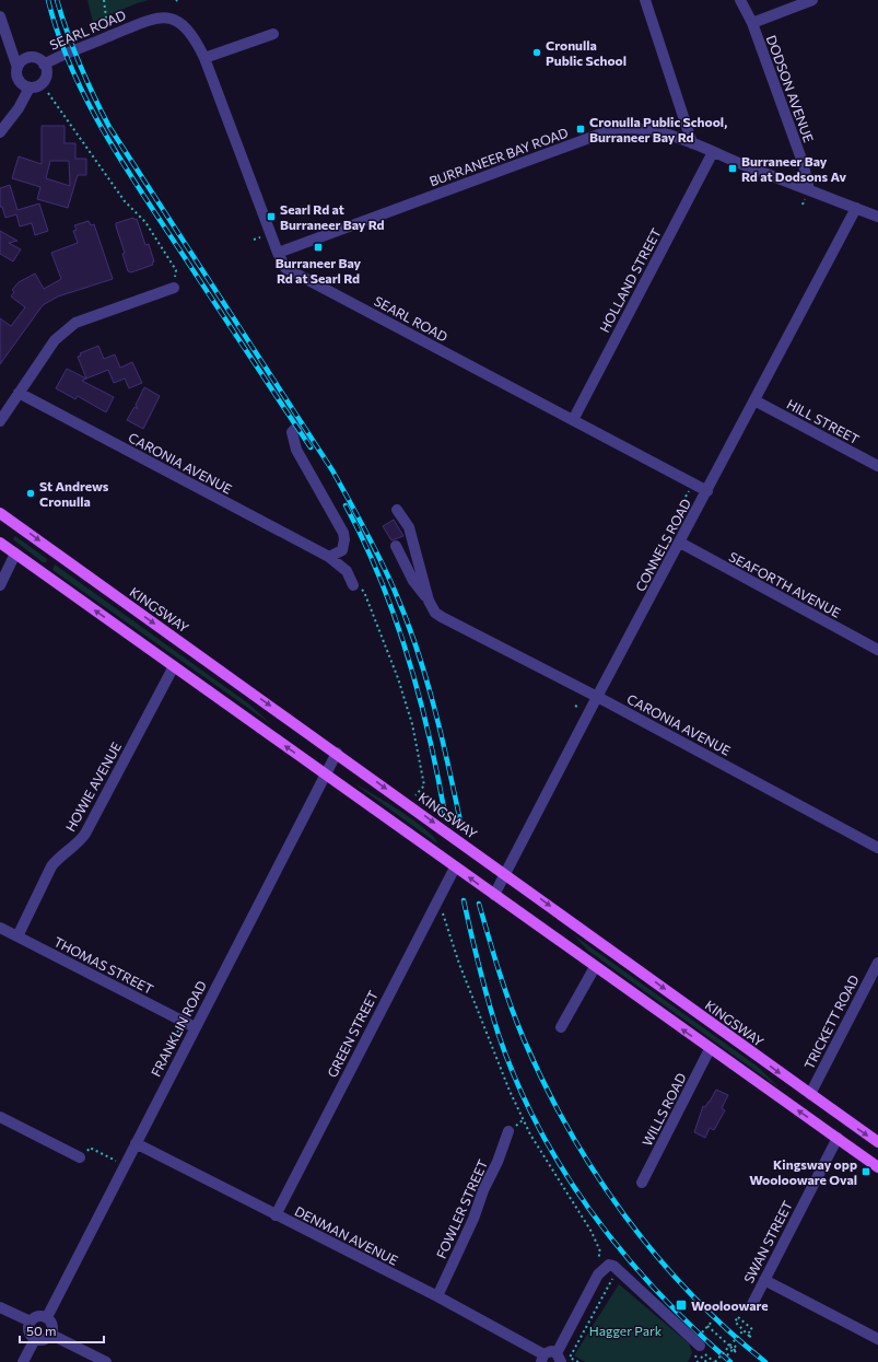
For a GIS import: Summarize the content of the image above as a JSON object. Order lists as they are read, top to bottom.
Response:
{
  "streets": {
    "main road": ["KINGSWAY", "SWAN STREET"],
    "street": [
      "SEARL ROAD",
      "DODSON AVENUE",
      "BURRANEER BAY ROAD",
      "HOLLAND STREET",
      "HILL STREET",
      "CARONIA AVENUE",
      "CONNELS ROAD",
      "SEAFORTH AVENUE",
      "HOWIE AVENUE",
      "THOMAS STREET",
      "TRICKETT ROAD",
      "FRANKLIN ROAD",
      "GREEN STREET",
      "WILLS ROAD",
      "FOWLER STREET",
      "DENMAN AVENUE"
    ]
  },
  "crossings": [
    ["SEARL ROAD", "BURRANEER BAY ROAD"],
    ["SEARL ROAD", "HOLLAND STREET"],
    ["SEARL ROAD", "CONNELS ROAD"],
    ["DODSON AVENUE", "BURRANEER BAY ROAD"],
    ["BURRANEER BAY ROAD", "HOLLAND STREET"],
    ["BURRANEER BAY ROAD", "CONNELS ROAD"],
    ["HILL STREET", "CONNELS ROAD"],
    ["CARONIA AVENUE", "CONNELS ROAD"],
    ["CONNELS ROAD", "SEAFORTH AVENUE"],
    ["CONNELS ROAD", "KINGSWAY"],
    ["KINGSWAY", "TRICKETT ROAD"],
    ["KINGSWAY", "FRANKLIN ROAD"],
    ["KINGSWAY", "SWAN STREET"],
    ["HOWIE AVENUE", "THOMAS STREET"],
    ["THOMAS STREET", "FRANKLIN ROAD"],
    ["FRANKLIN ROAD", "DENMAN AVENUE"],
    ["GREEN STREET", "DENMAN AVENUE"],
    ["FOWLER STREET", "DENMAN AVENUE"]
  ],
  "parks": ["Hagger Park"],
  "places": {
    "other": ["Cronulla Public School", "St Andrews Cronulla"],
    "transit": [
      "Cronulla Public School, Burraneer Bay Rd",
      "Burraneer Bay Rd at Dodsons Av",
      "Searl Rd at Burraneer Bay Rd",
      "Burraneer Bay Rd at Searl Rd",
      "Kingsway opp Woolooware Oval",
      "Woolooware"
    ]
  },
  "scale_bar": "50 m"
}
